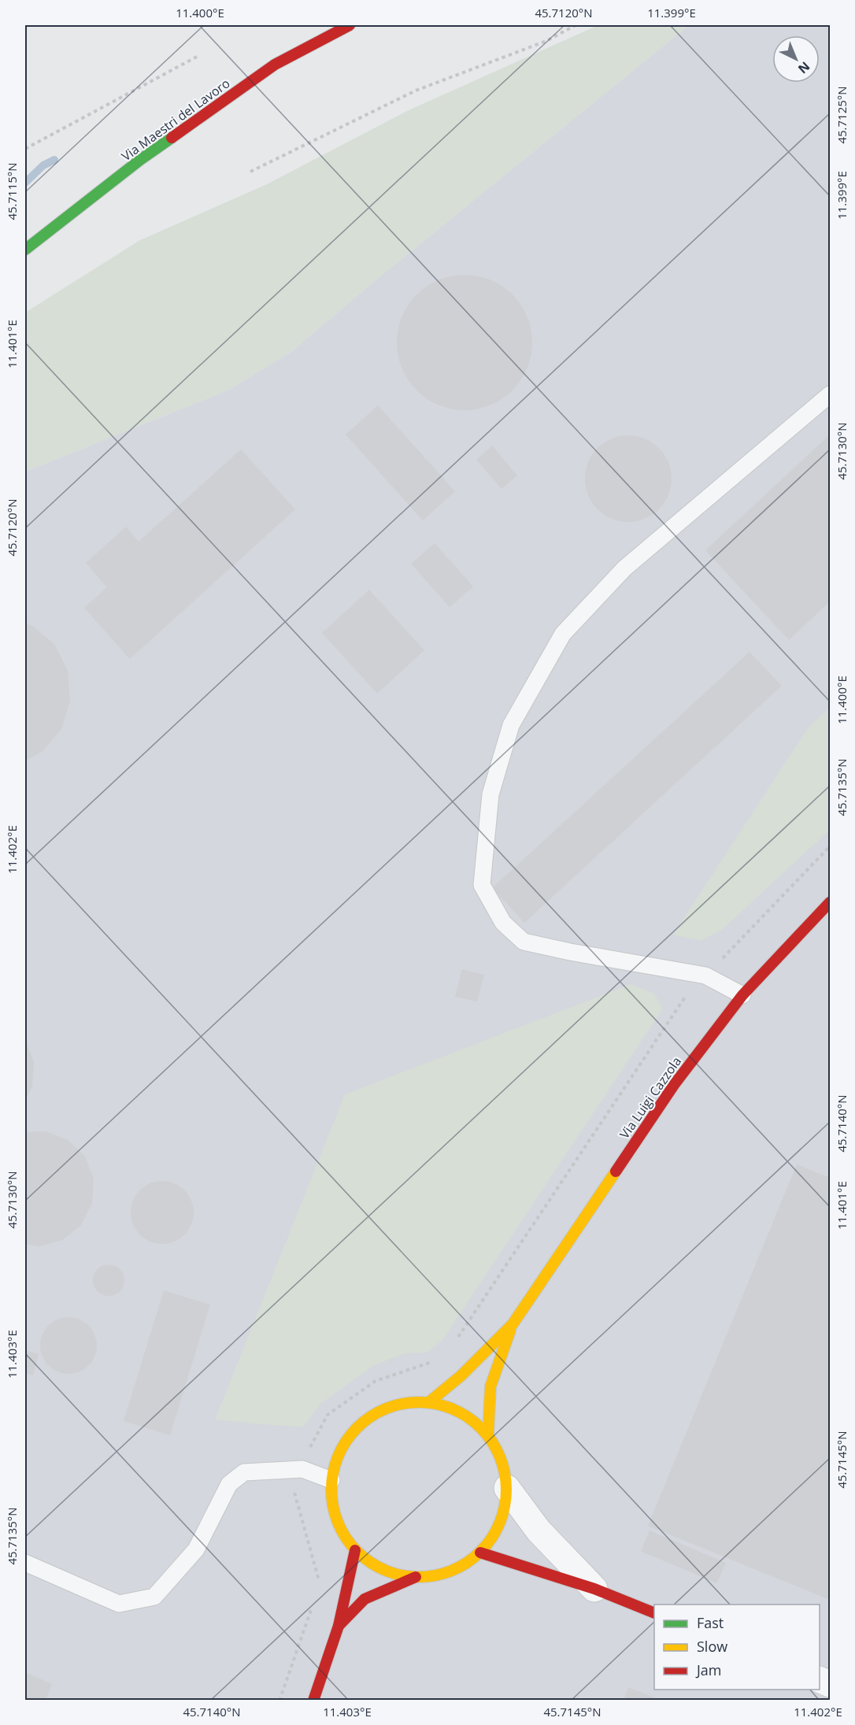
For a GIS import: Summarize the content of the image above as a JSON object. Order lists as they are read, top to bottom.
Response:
{
  "streets": {
    "main road": ["Via Maestri del Lavoro", "Via Luigi Cazzola"]
  },
  "legend": ["Fast", "Slow", "Jam"],
  "north": "bottom right",
  "coordinates": [
    "11.400°E",
    "45.7120°N",
    "11.399°E",
    "45.7125°N",
    "45.7115°N",
    "11.401°E",
    "45.7130°N",
    "45.7135°N",
    "11.402°E",
    "45.7140°N",
    "11.403°E",
    "45.7145°N"
  ]
}
